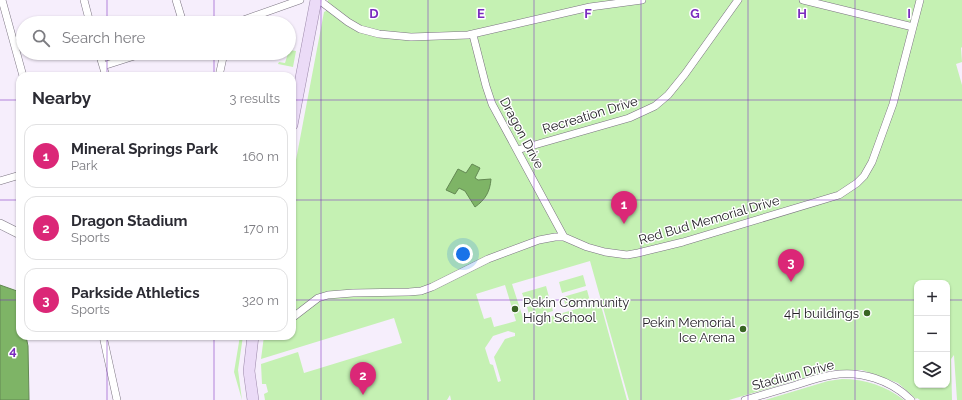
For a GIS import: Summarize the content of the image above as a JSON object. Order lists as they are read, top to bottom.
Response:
{
  "streets": {
    "street": [
      "Recreation Drive",
      "Dragon Drive",
      "Red Bud Memorial Drive",
      "Stadium Drive"
    ]
  },
  "crossings": [
    ["Recreation Drive", "Dragon Drive"],
    ["Dragon Drive", "Red Bud Memorial Drive"]
  ],
  "places": ["Pekin Community High School", "4H buildings", "Pekin Memorial Ice Arena"],
  "page": {
    "search": "Search here",
    "heading": ["Nearby", "3 results"],
    "list": [
      {
        "mark": "1",
        "name": "Mineral Springs Park",
        "note": "Park",
        "value": "160 m"
      },
      {
        "mark": "2",
        "name": "Dragon Stadium",
        "note": "Sports",
        "value": "170 m"
      },
      {
        "mark": "3",
        "name": "Parkside Athletics",
        "note": "Sports",
        "value": "320 m"
      }
    ],
    "pins": ["1", "3", "2"],
    "map_buttons": ["+", "−"]
  },
  "grid": {
    "columns": [
      "D",
      "E",
      "F",
      "G",
      "H",
      "I"
    ],
    "rows": ["4"]
  }
}
